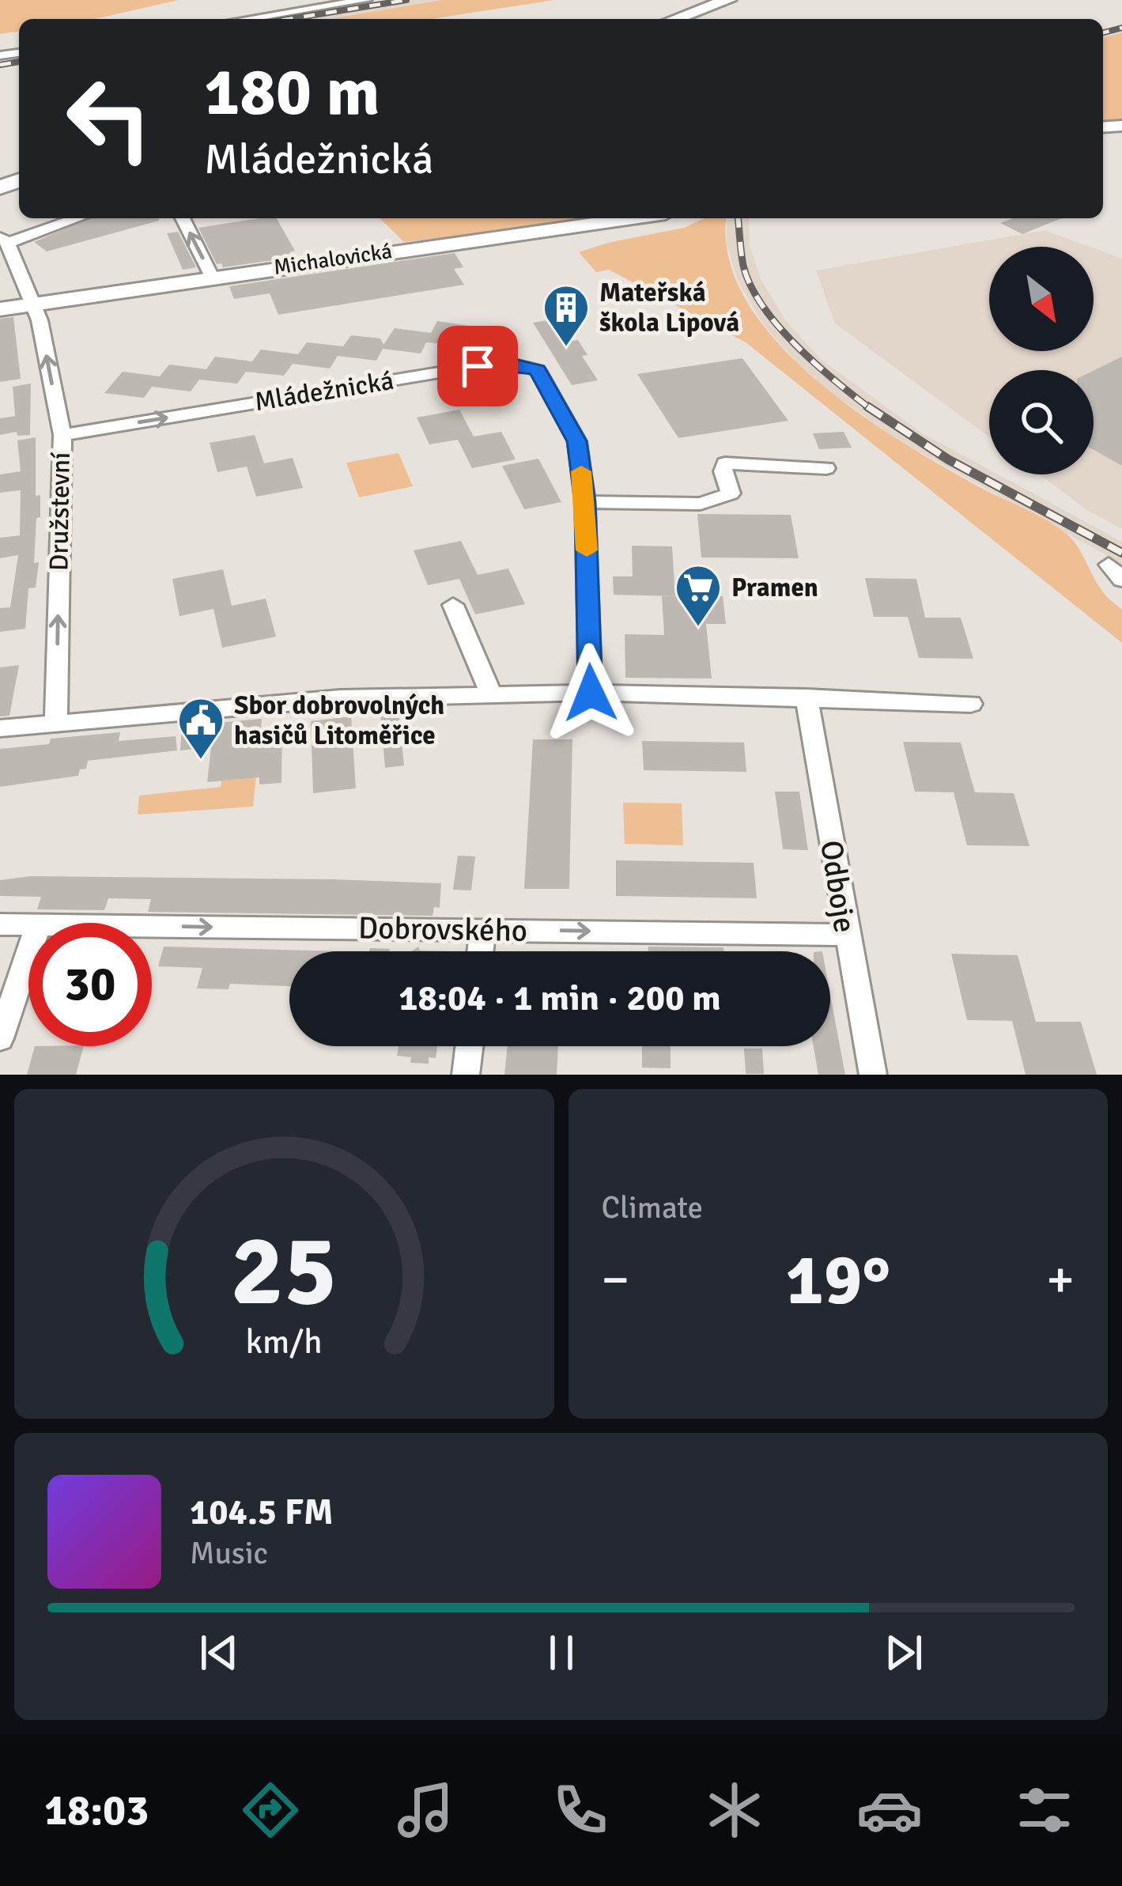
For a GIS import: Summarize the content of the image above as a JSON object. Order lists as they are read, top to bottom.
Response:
{
  "streets": {
    "street": [
      "Michalovická",
      "Mládežnická",
      "Družstevní",
      "Odboje",
      "Dobrovského"
    ]
  },
  "crossings": [
    ["Michalovická", "Družstevní"],
    ["Mládežnická", "Družstevní"],
    ["Odboje", "Dobrovského"]
  ],
  "one_way": ["Mládežnická", "Družstevní", "Dobrovského"],
  "places": {
    "building": ["Mateřská škola Lipová"],
    "supermarket": ["Pramen"],
    "public building": ["Sbor dobrovolných hasičů Litoměřice"]
  },
  "north": "bottom right",
  "page": {
    "turn": ["180 m", "Mládežnická"],
    "limit": "30",
    "trip": "18:04 · 1 min · 200 m",
    "tile": "Climate",
    "heat": ["−", "19°", "+"],
    "song": ["104.5 FM", "Music"],
    "tabs": "18:03",
    "gauge": ["25", "km/h"]
  }
}
